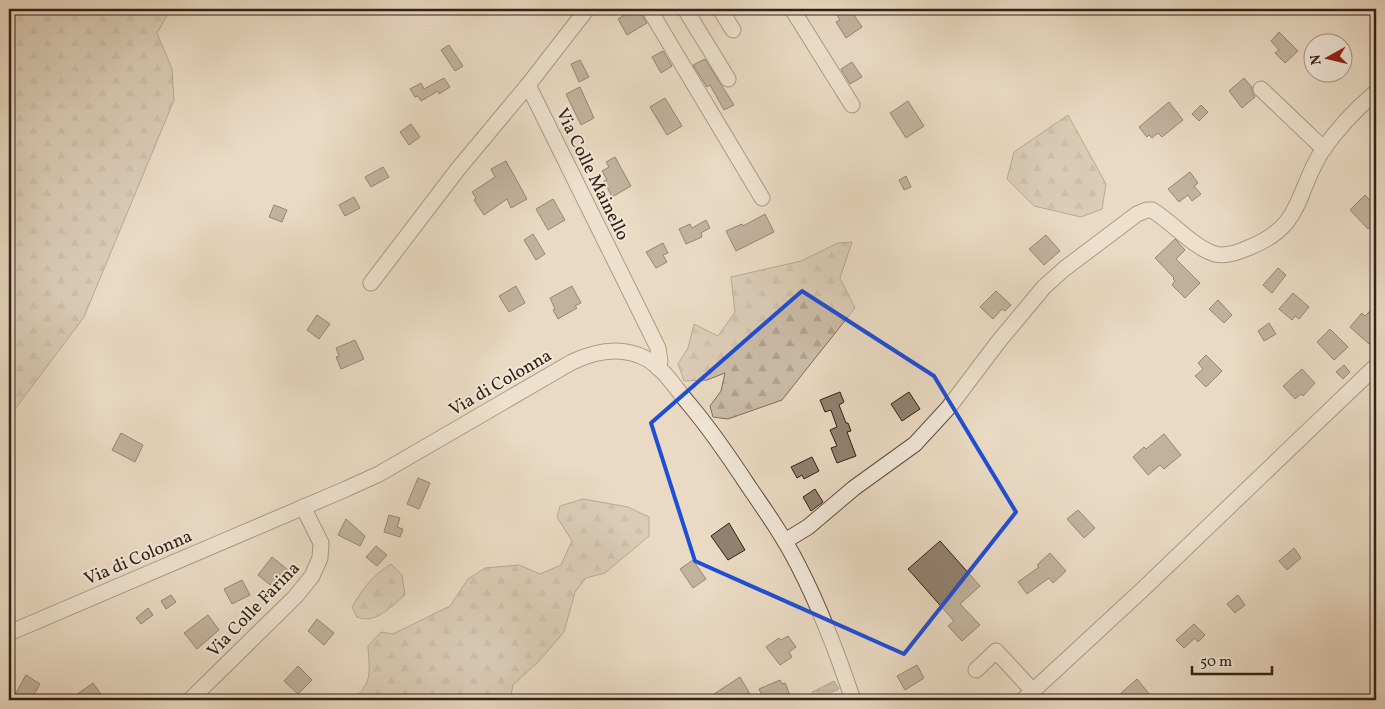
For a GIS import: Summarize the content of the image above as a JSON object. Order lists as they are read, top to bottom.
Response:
{
  "streets": {
    "street": ["Via Colle Mainello", "Via di Colonna", "Via Colle Farina"]
  },
  "crossings": [
    ["Via Colle Mainello", "Via di Colonna"],
    ["Via di Colonna", "Via Colle Farina"]
  ],
  "scale_bar": "50 m",
  "north": "left"
}
